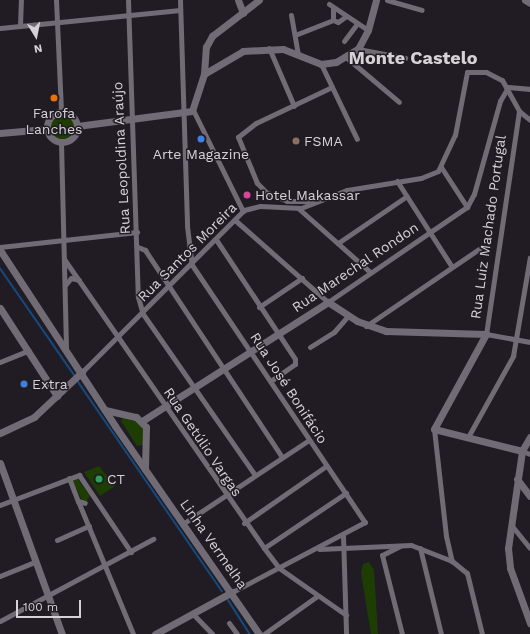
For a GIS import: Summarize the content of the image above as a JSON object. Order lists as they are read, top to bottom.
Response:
{
  "streets": {
    "main road": ["Rua Luiz Machado Portugal", "Rua Marechal Rondon", "Linha Vermelha"],
    "street": [
      "Rua Leopoldina Araújo",
      "Rua Santos Moreira",
      "Rua José Bonifácio",
      "Rua Getúlio Vargas"
    ]
  },
  "crossings": [
    ["Rua Leopoldina Araújo", "Rua Santos Moreira"],
    ["Rua Santos Moreira", "Rua José Bonifácio"],
    ["Rua Santos Moreira", "Rua Getúlio Vargas"],
    ["Rua Santos Moreira", "Linha Vermelha"],
    ["Rua Marechal Rondon", "Rua José Bonifácio"],
    ["Rua Marechal Rondon", "Rua Getúlio Vargas"]
  ],
  "districts": ["Monte Castelo"],
  "places": [
    "Farofa Lanches",
    "Arte Magazine",
    "FSMA",
    "Hotel Makassar",
    "Extra",
    "CT"
  ],
  "scale_bar": "100 m",
  "north": "bottom"
}
